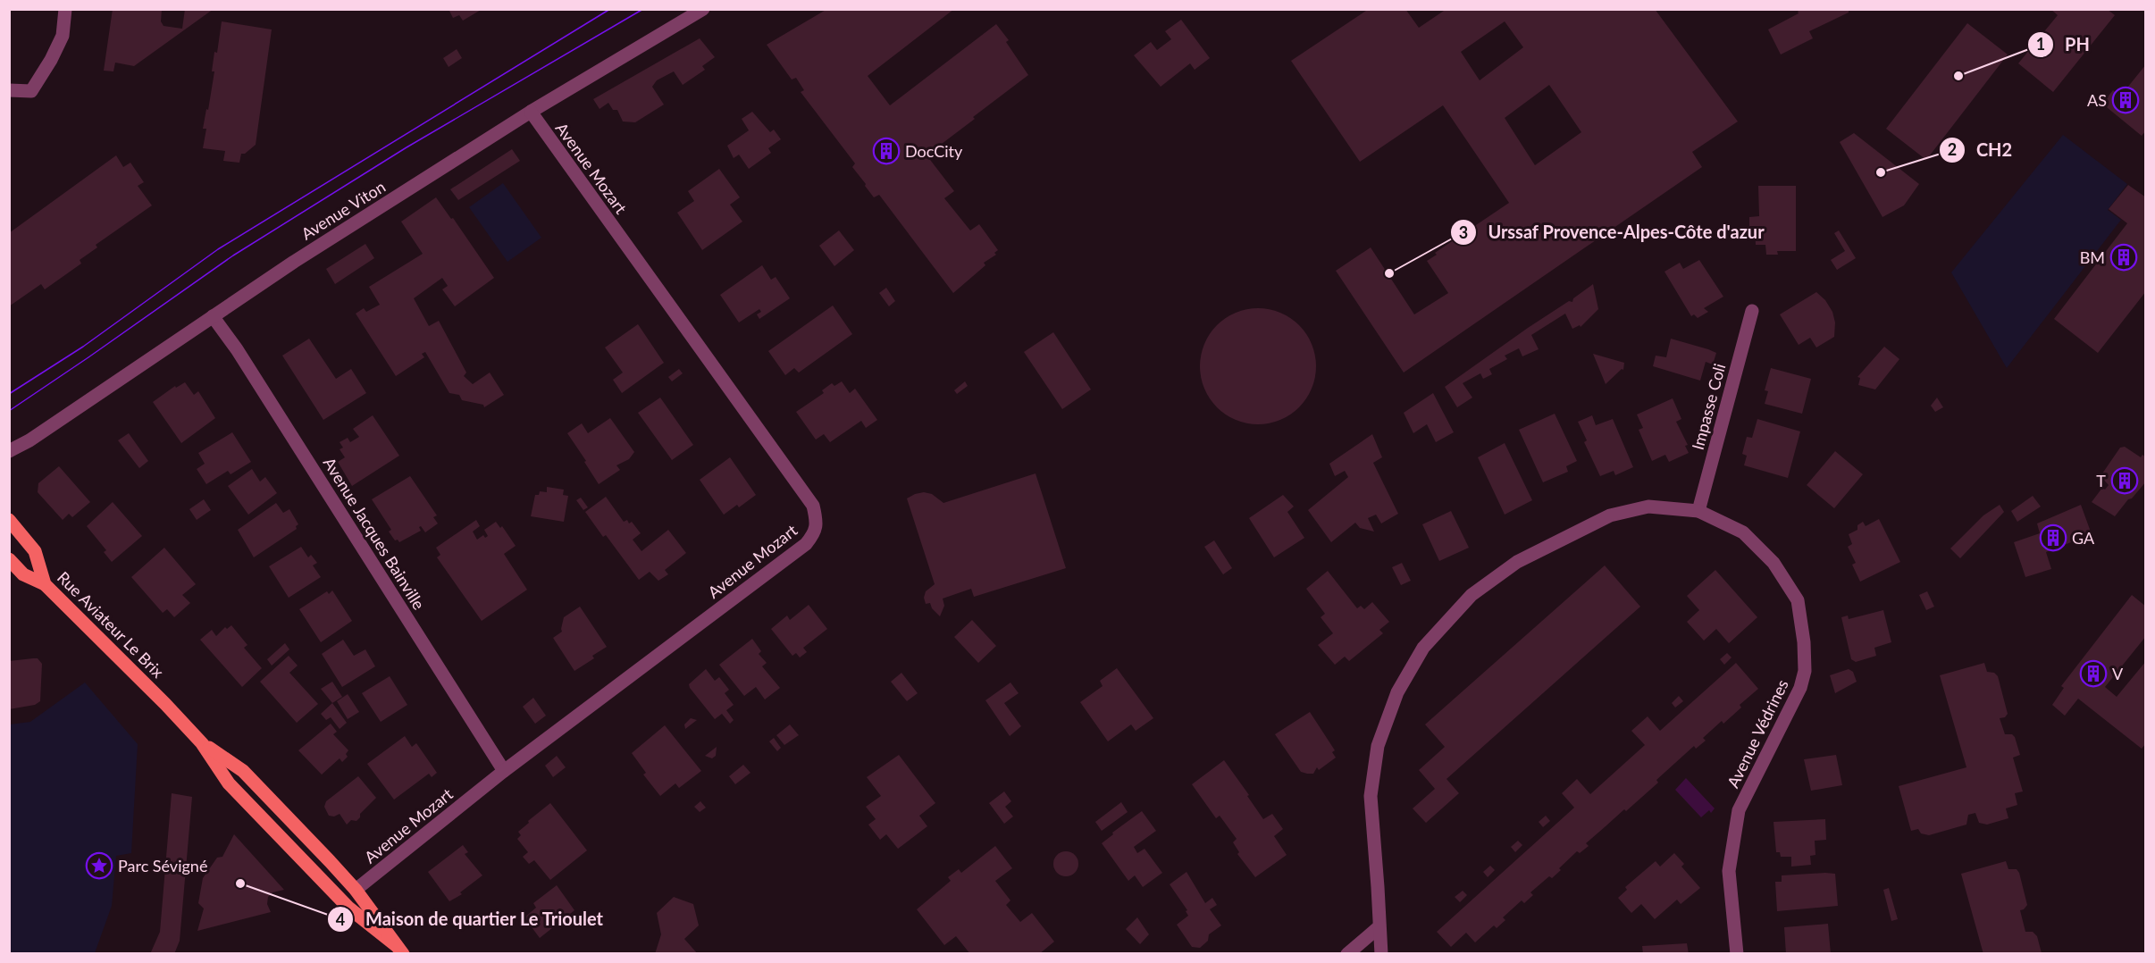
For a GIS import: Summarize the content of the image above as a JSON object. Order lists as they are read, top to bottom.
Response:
{
  "streets": {
    "main road": ["Rue Aviateur Le Brix"],
    "street": [
      "Avenue Mozart",
      "Avenue Viton",
      "Impasse Coli",
      "Avenue Jacques Bainville",
      "Avenue Védrines"
    ]
  },
  "crossings": [
    ["Avenue Mozart", "Avenue Viton"],
    ["Avenue Mozart", "Avenue Jacques Bainville"],
    ["Avenue Mozart", "Rue Aviateur Le Brix"],
    ["Avenue Viton", "Avenue Jacques Bainville"],
    ["Impasse Coli", "Avenue Védrines"]
  ],
  "places": {
    "other": [
      "PH",
      "CH2",
      "Urssaf Provence-Alpes-Côte d'azur",
      "Maison de quartier Le Trioulet"
    ],
    "building": [
      "AS",
      "DocCity",
      "BM",
      "T",
      "GA",
      "V"
    ],
    "place": ["Parc Sévigné"]
  }
}
